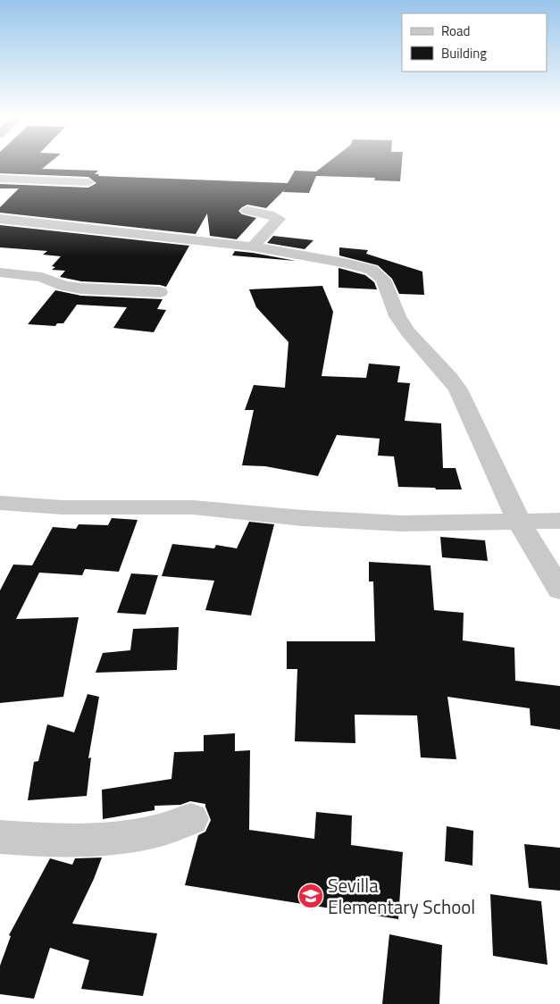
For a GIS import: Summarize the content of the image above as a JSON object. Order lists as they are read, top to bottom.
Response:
{
  "places": {
    "school or university": ["Sevilla Elementary School"]
  },
  "legend": ["Road", "Building"]
}
